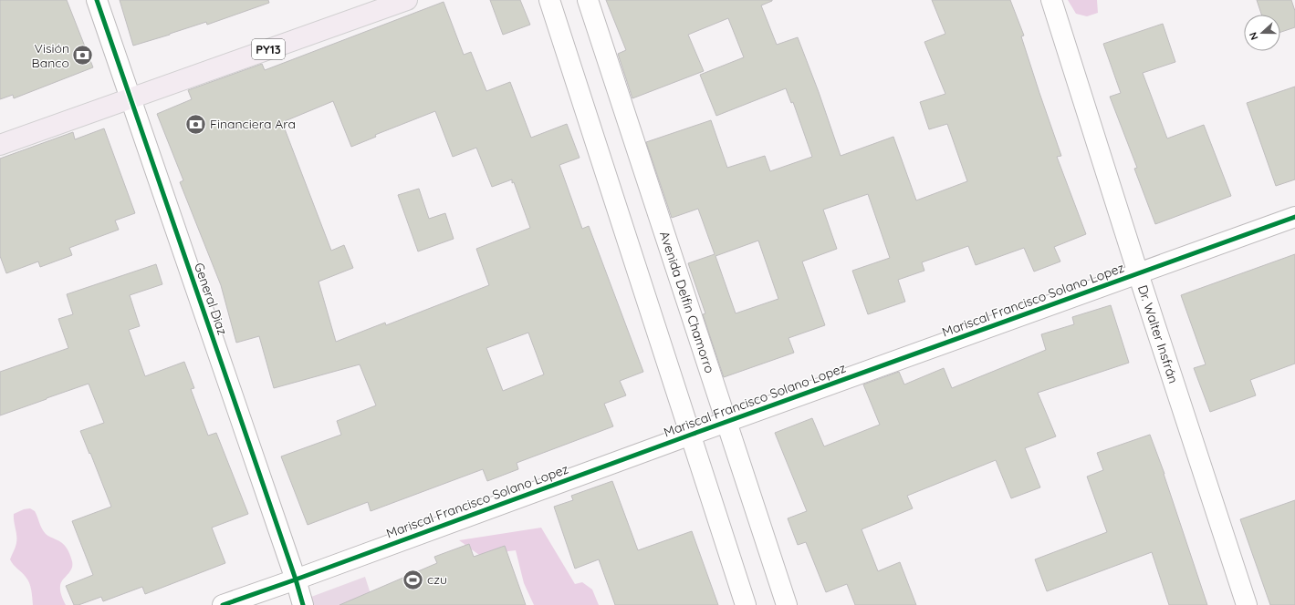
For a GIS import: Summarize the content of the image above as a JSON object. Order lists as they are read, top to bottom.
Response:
{
  "streets": {
    "highway": ["PY13"],
    "street": [
      "General Diaz",
      "Mariscal Francisco Solano Lopez",
      "Avenida Delfin Chamorro",
      "Dr. Walter Insfrán"
    ]
  },
  "crossings": [
    ["PY13", "General Diaz"],
    ["General Diaz", "Mariscal Francisco Solano Lopez"],
    ["Mariscal Francisco Solano Lopez", "Avenida Delfin Chamorro"],
    ["Mariscal Francisco Solano Lopez", "Dr. Walter Insfrán"]
  ],
  "places": {
    "bank": ["Visión Banco", "Financiera Ara"],
    "sports": ["czu"]
  },
  "north": "left"
}
